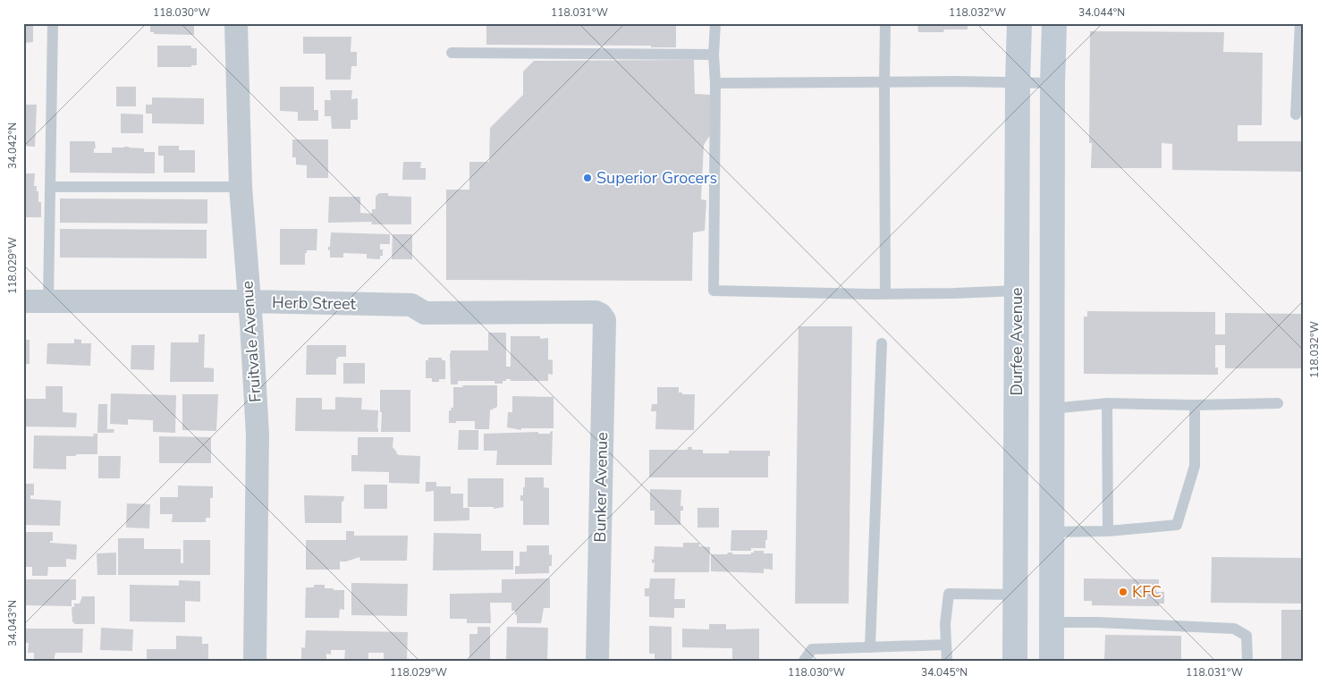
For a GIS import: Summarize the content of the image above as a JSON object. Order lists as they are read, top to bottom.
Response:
{
  "streets": {
    "main road": ["Durfee Avenue"],
    "street": ["Herb Street", "Fruitvale Avenue", "Bunker Avenue"]
  },
  "crossings": [
    ["Herb Street", "Fruitvale Avenue"],
    ["Herb Street", "Bunker Avenue"]
  ],
  "places": ["Superior Grocers", "KFC"],
  "coordinates": [
    "118.030°W",
    "118.031°W",
    "118.032°W",
    "34.044°N",
    "34.042°N",
    "118.029°W",
    "34.043°N",
    "34.045°N"
  ]
}
